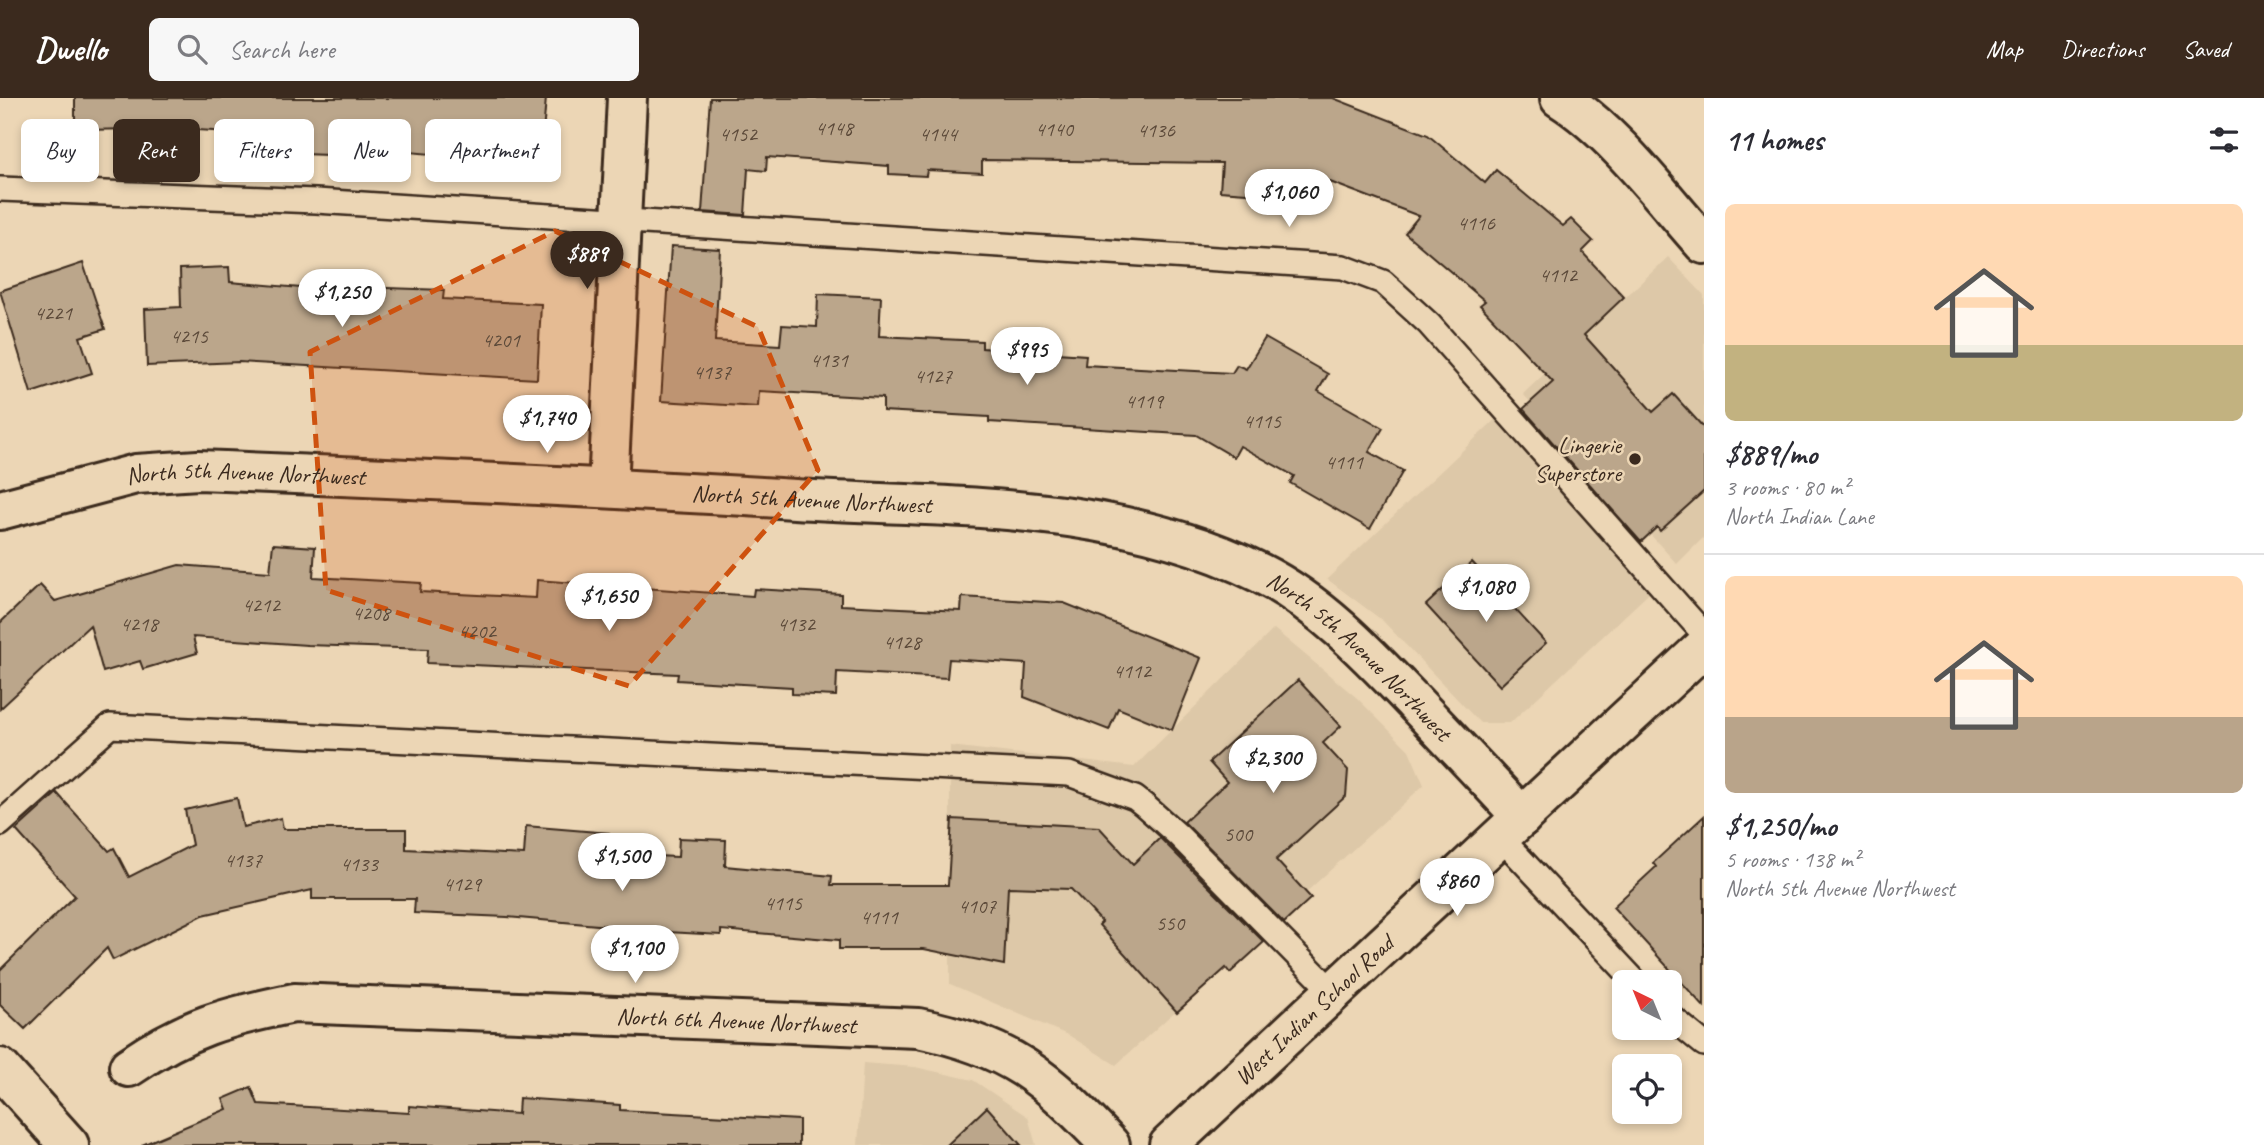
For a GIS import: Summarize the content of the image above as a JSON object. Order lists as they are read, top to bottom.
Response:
{
  "streets": {
    "street": ["North 5th Avenue Northwest", "West Indian School Road", "North 6th Avenue Northwest"]
  },
  "crossings": [
    ["North 5th Avenue Northwest", "West Indian School Road"]
  ],
  "places": ["Lingerie Superstore"],
  "house_numbers": [
    "4148",
    "4140",
    "4136",
    "4152",
    "4144",
    "4116",
    "4112",
    "4221",
    "4215",
    "4201",
    "4131",
    "4137",
    "4127",
    "4119",
    "4115",
    "4111",
    "4212",
    "4208",
    "4218",
    "4132",
    "4202",
    "4128",
    "4112",
    "500",
    "4137",
    "4133",
    "4129",
    "4115",
    "4107",
    "4111",
    "550"
  ],
  "north": "top left",
  "page": {
    "header": "Dwello",
    "search": "Search here",
    "nav": ["Map", "Directions", "Saved"],
    "heading": "11 homes",
    "chip": [
      "Buy",
      "Rent",
      "Filters",
      "New",
      "Apartment"
    ],
    "price": [
      "$1,060",
      "$889",
      "$1,250",
      "$995",
      "$1,740",
      "$1,080",
      "$1,650",
      "$2,300",
      "$1,500",
      "$860",
      "$1,100"
    ],
    "list": [
      {
        "name": "$889/mo",
        "note": "3 rooms · 80 m² · North Indian Lane"
      },
      {
        "name": "$1,250/mo",
        "note": "5 rooms · 138 m² · North 5th Avenue Northwest"
      }
    ]
  }
}
